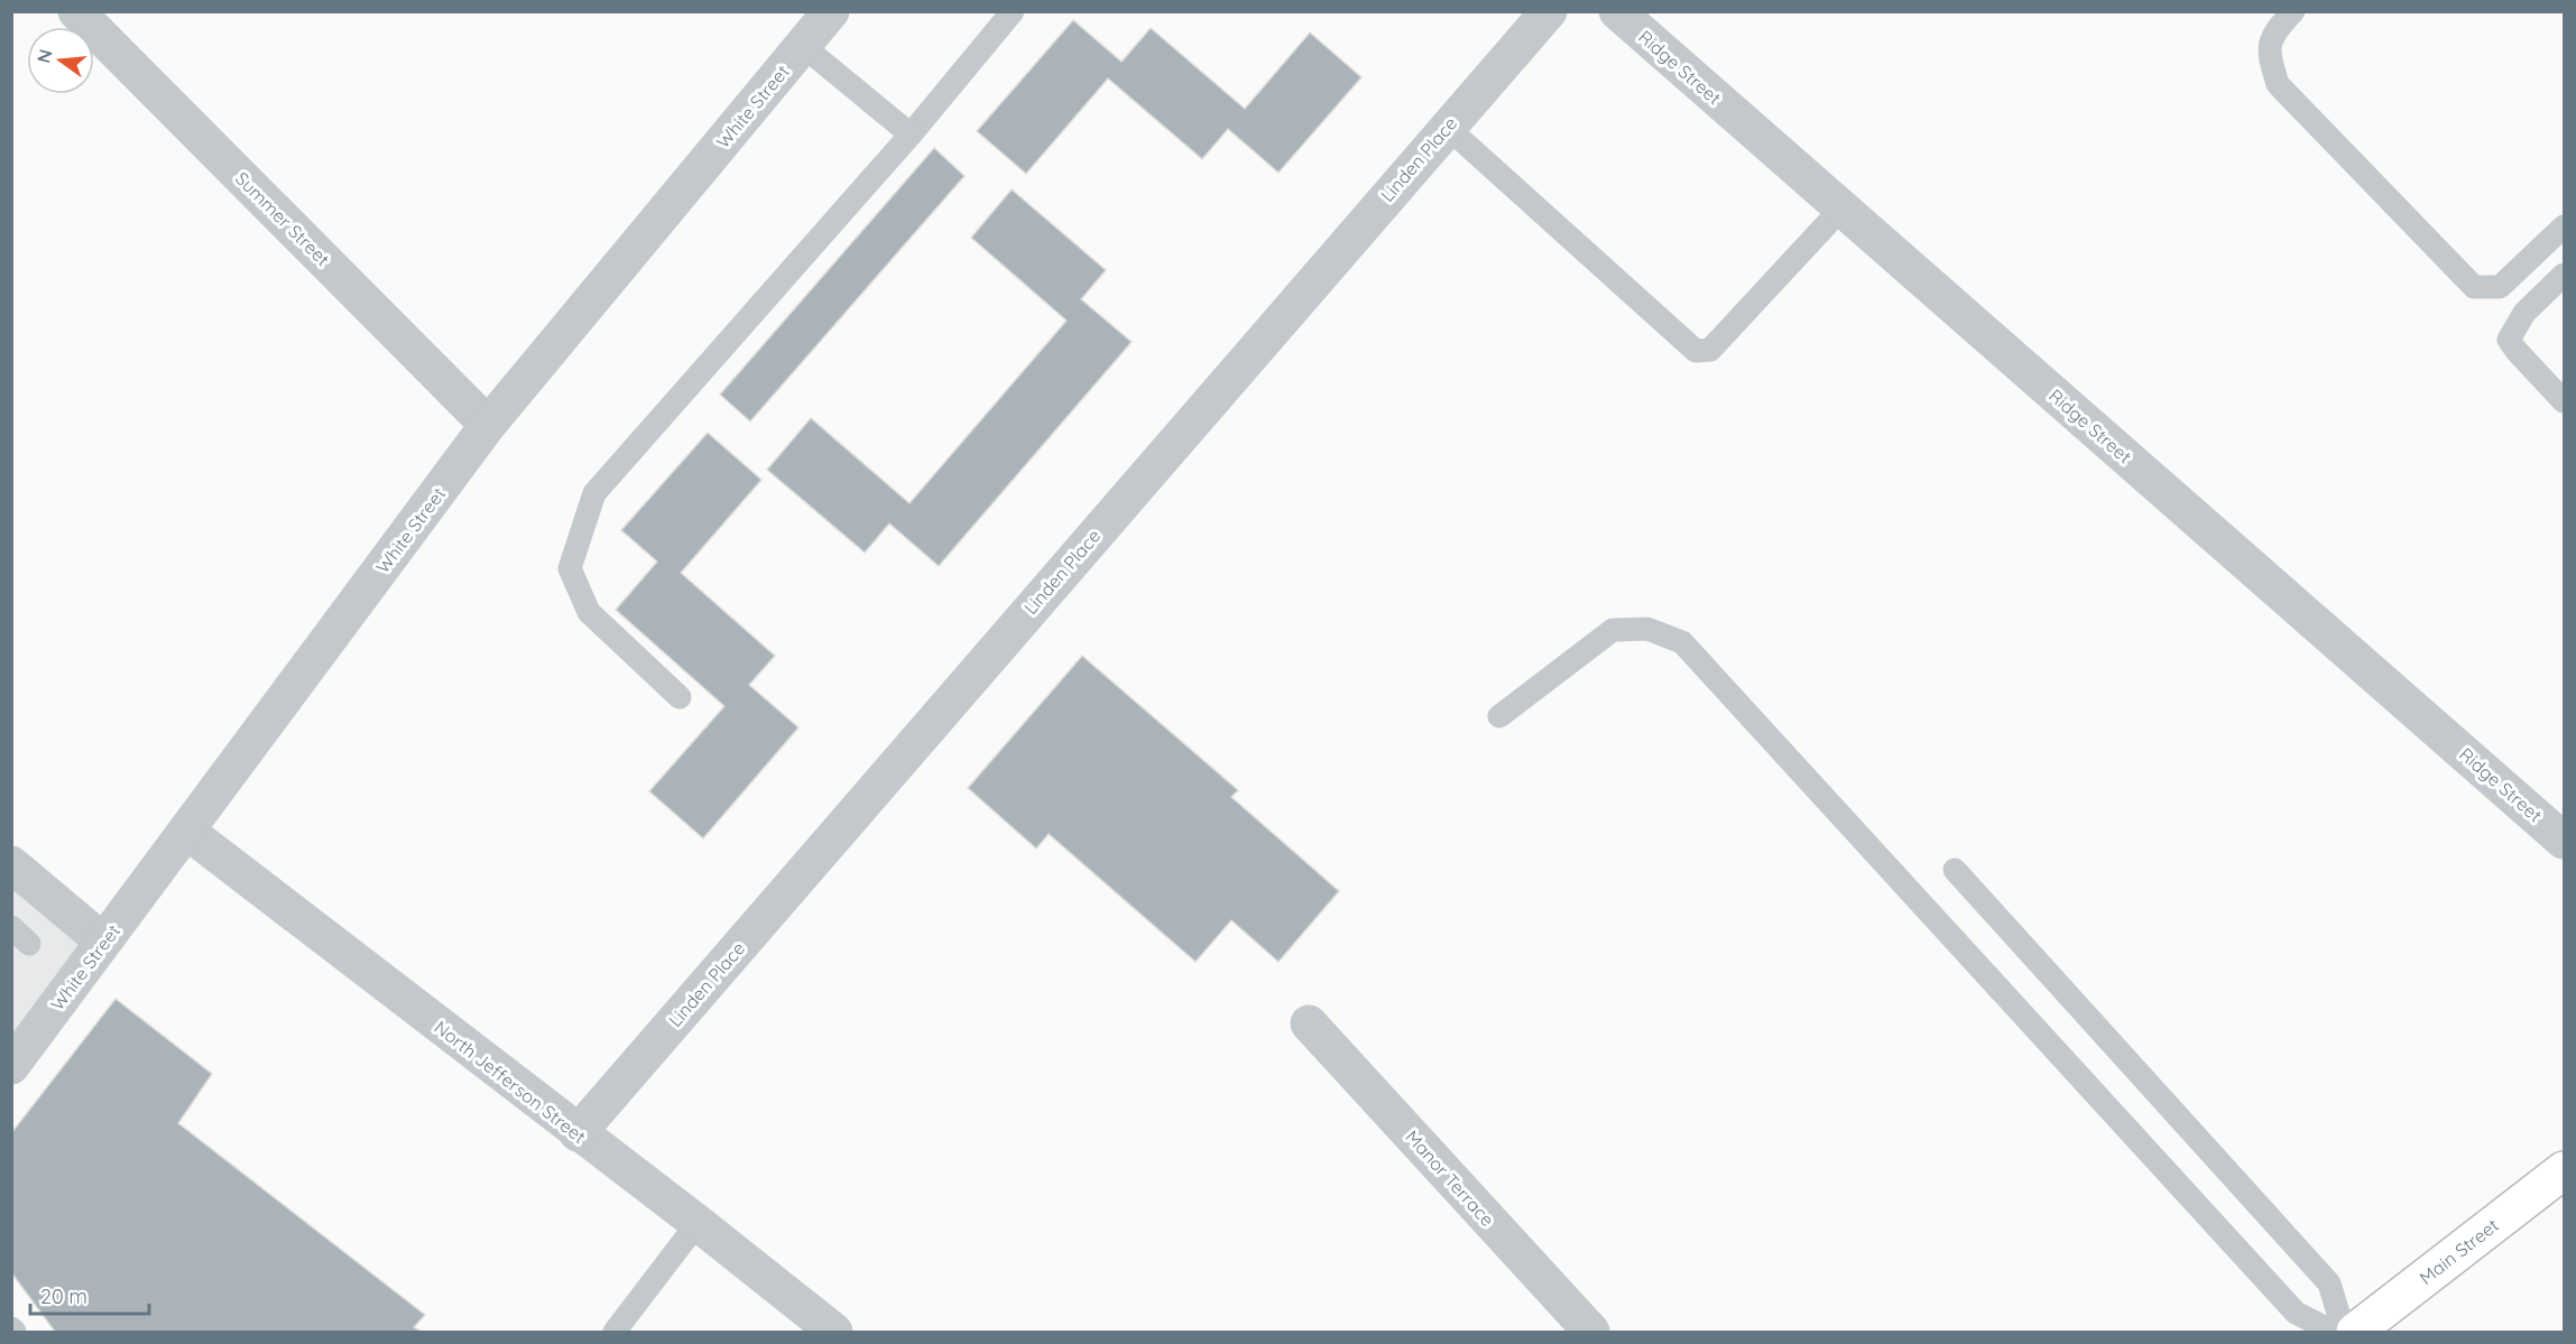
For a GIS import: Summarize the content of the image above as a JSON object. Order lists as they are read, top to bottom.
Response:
{
  "streets": {
    "main road": ["Main Street"],
    "street": [
      "Ridge Street",
      "White Street",
      "Linden Place",
      "Summer Street",
      "North Jefferson Street",
      "Manor Terrace"
    ]
  },
  "crossings": [
    ["White Street", "Summer Street"],
    ["White Street", "North Jefferson Street"],
    ["Linden Place", "North Jefferson Street"]
  ],
  "scale_bar": "20 m",
  "north": "left"
}
